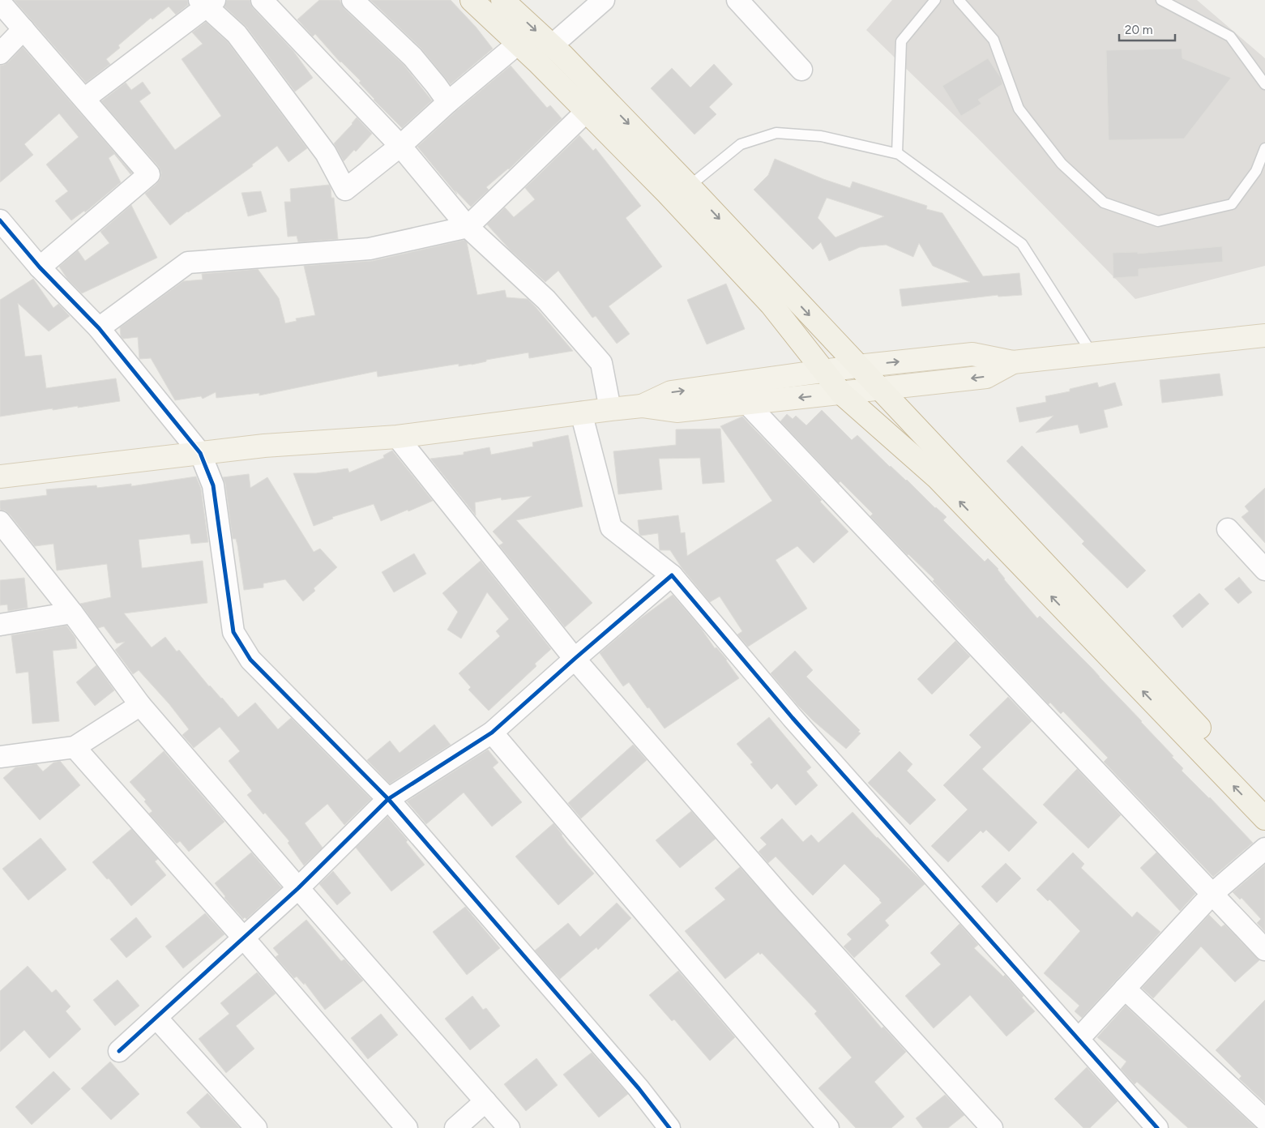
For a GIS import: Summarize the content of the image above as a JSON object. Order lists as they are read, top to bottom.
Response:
{
  "scale_bar": "20 m"
}
